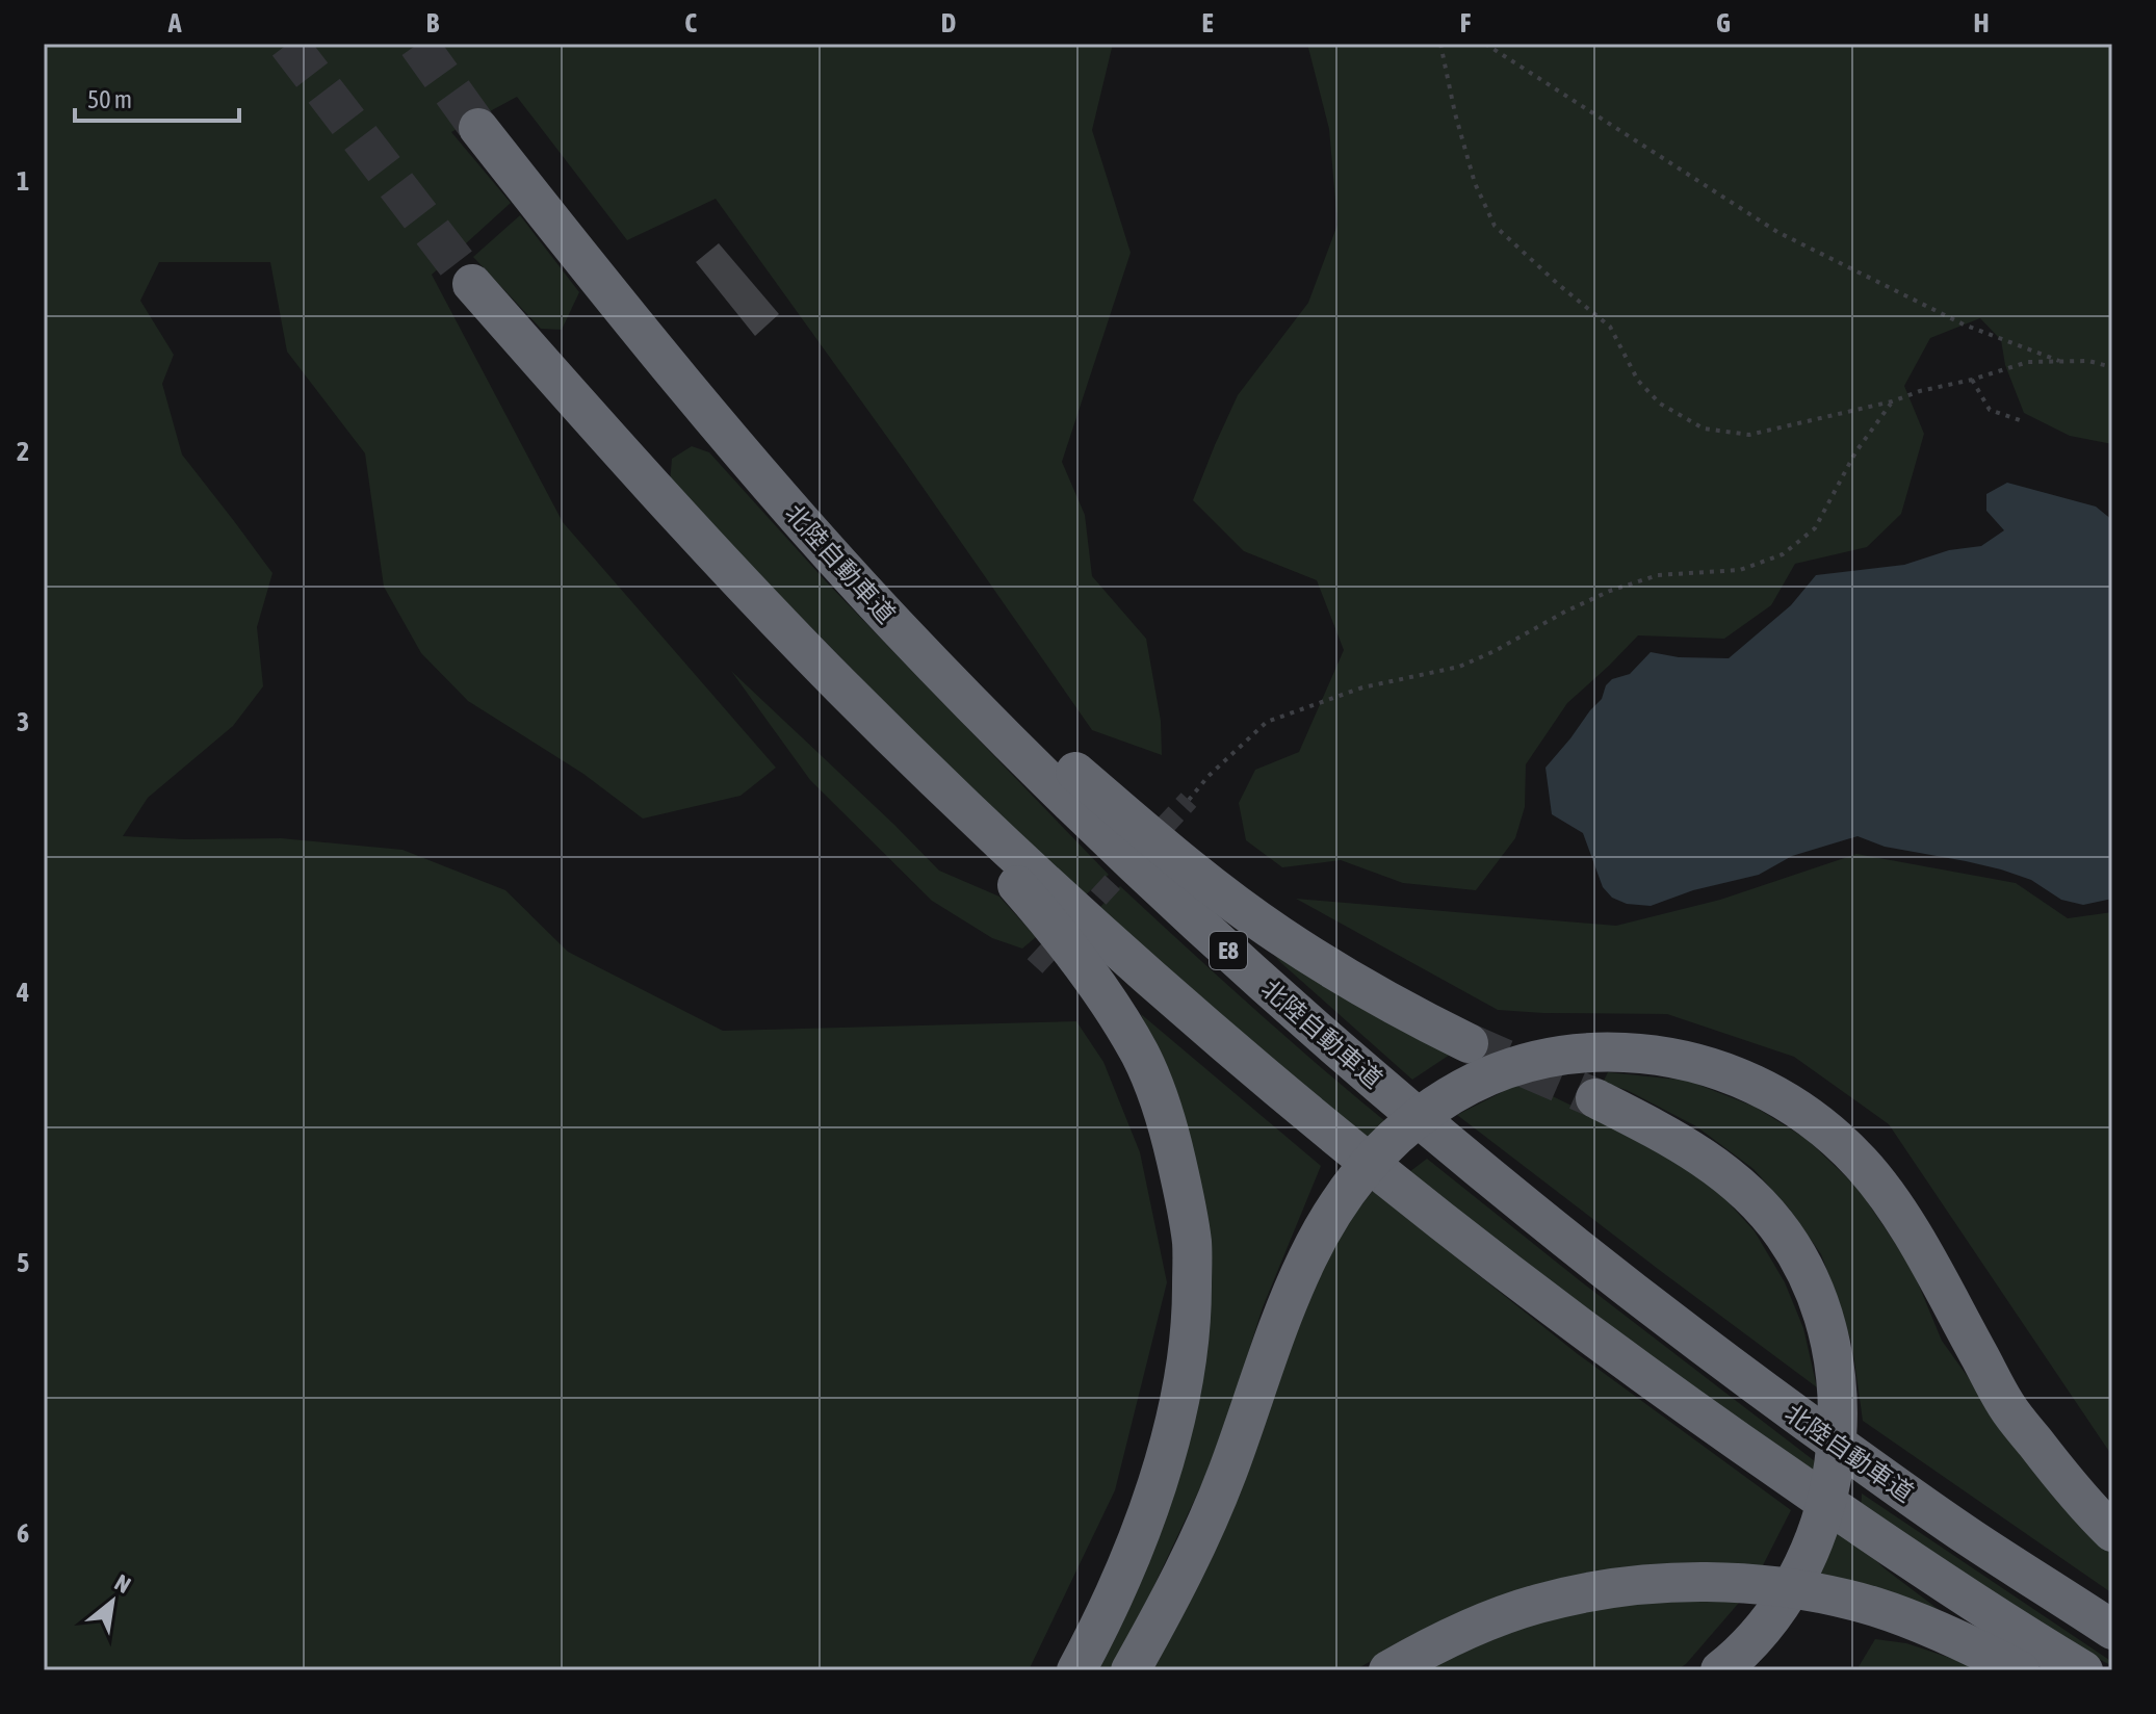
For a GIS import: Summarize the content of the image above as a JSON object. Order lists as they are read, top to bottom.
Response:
{
  "streets": {
    "highway": ["北陸自動車道", "E8"]
  },
  "scale_bar": "50 m",
  "north": "top right",
  "grid": {
    "columns": [
      "A",
      "B",
      "C",
      "D",
      "E",
      "F",
      "G",
      "H"
    ],
    "rows": [
      "1",
      "2",
      "3",
      "4",
      "5",
      "6"
    ]
  }
}
